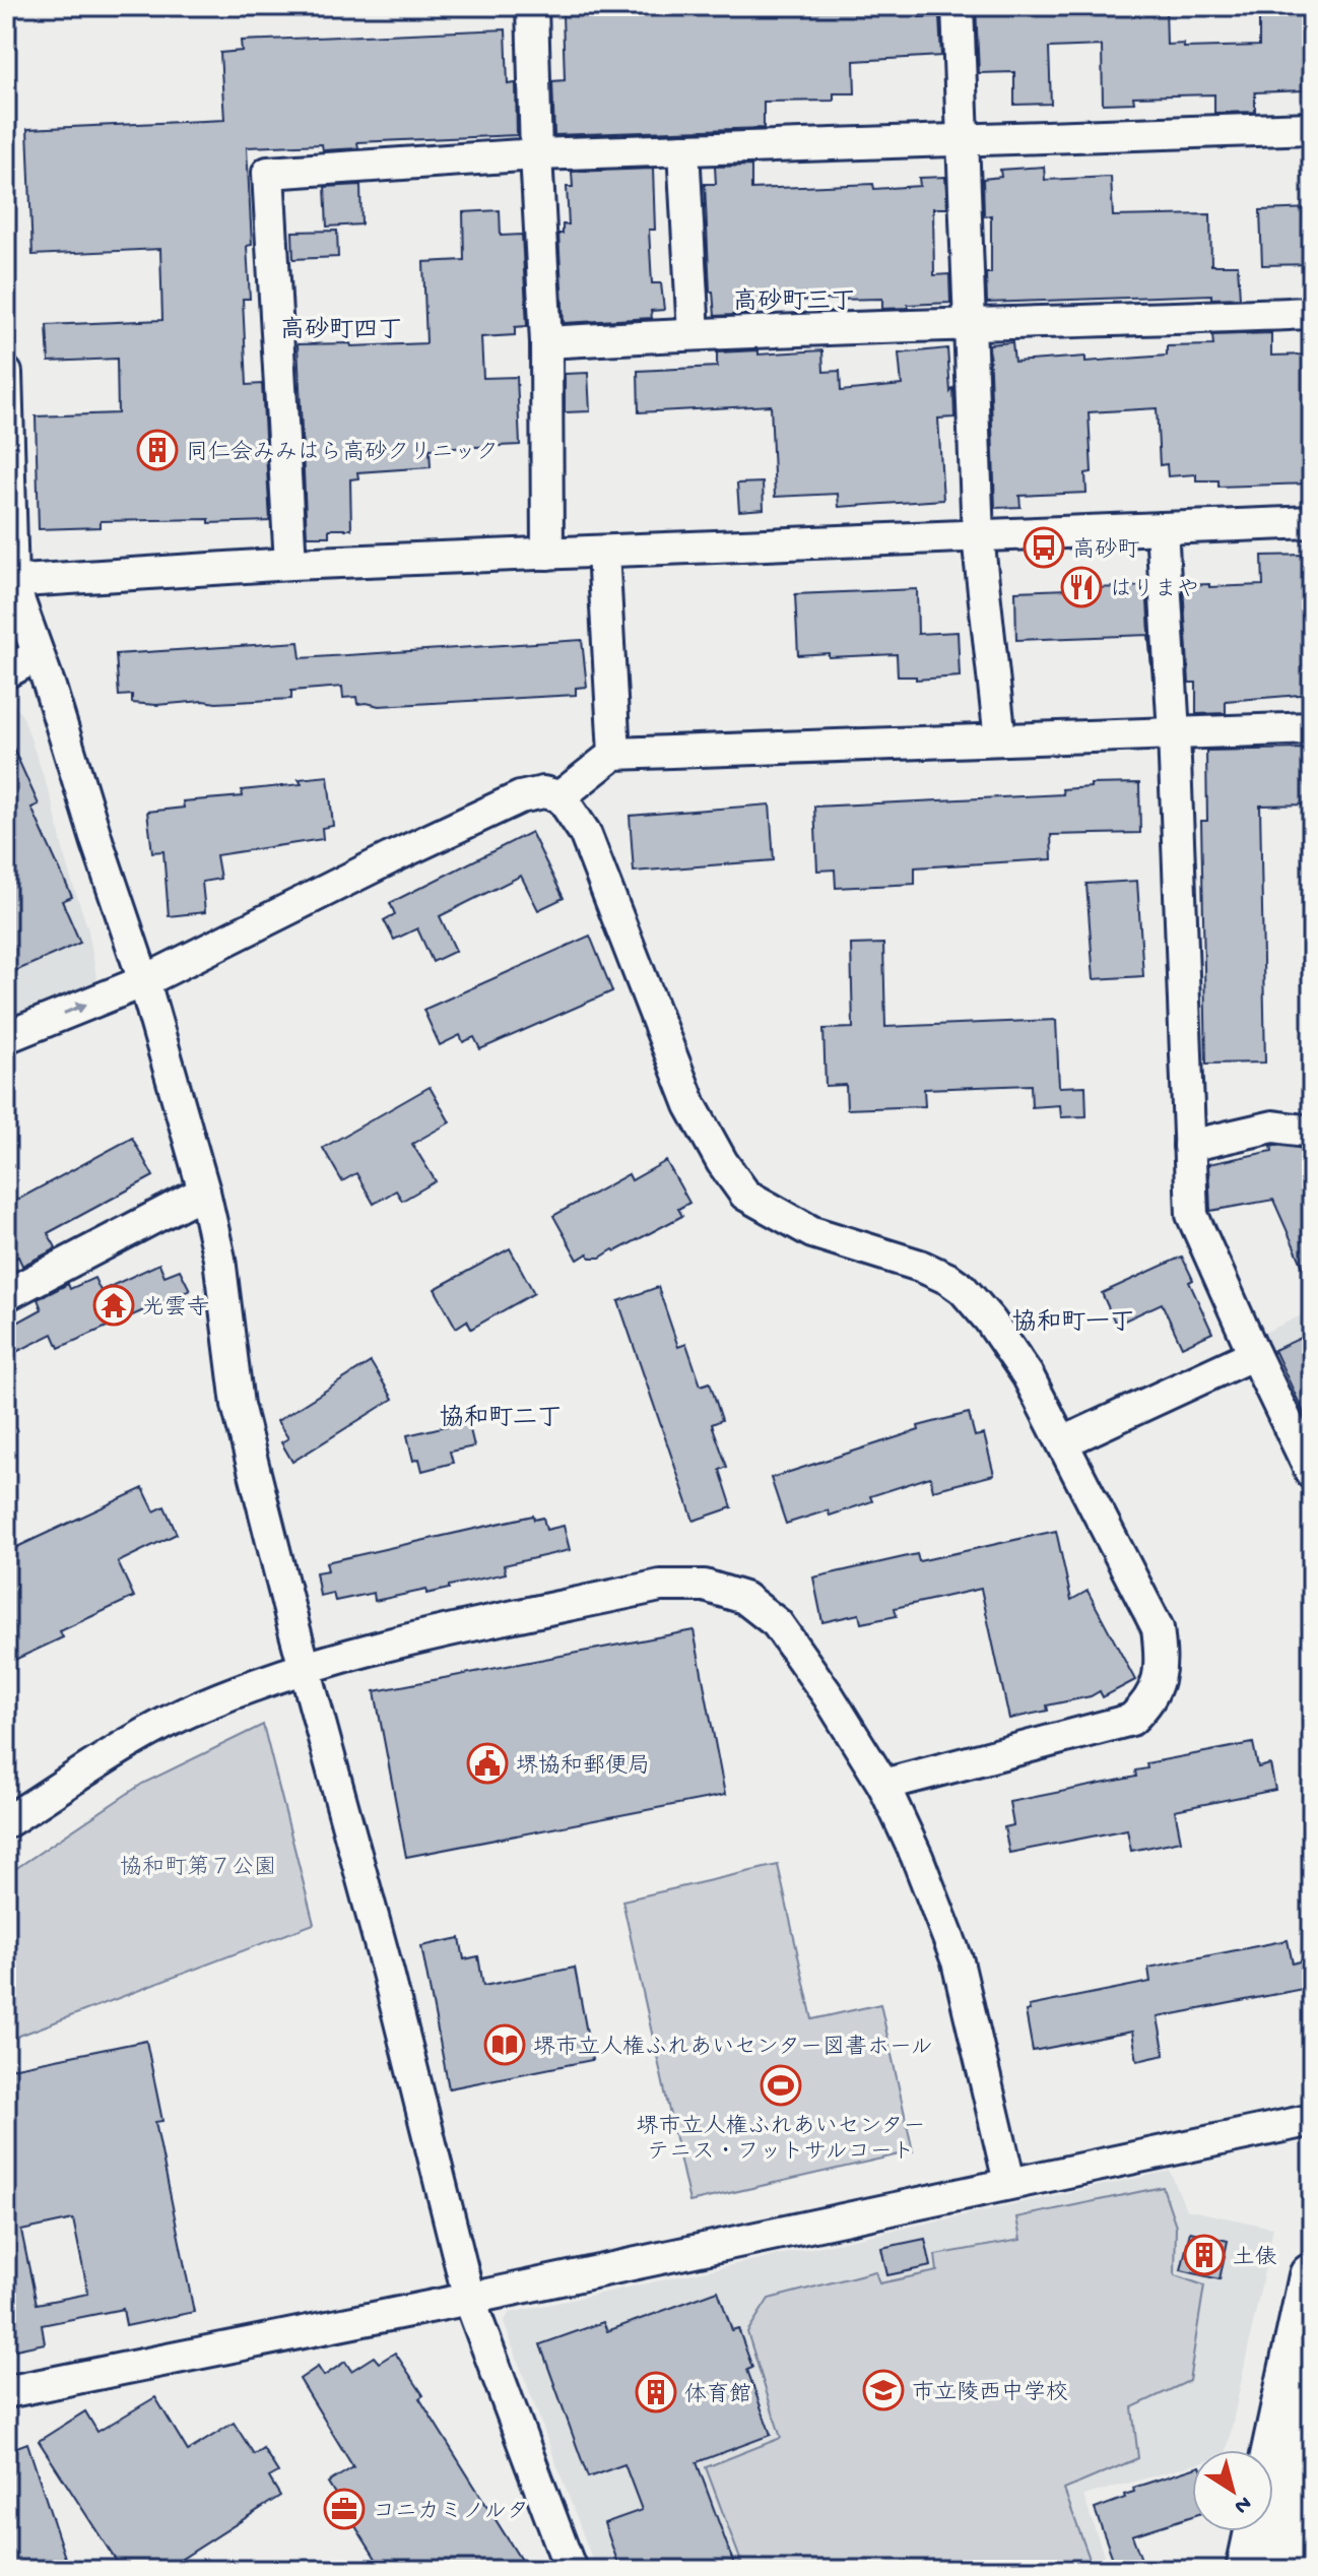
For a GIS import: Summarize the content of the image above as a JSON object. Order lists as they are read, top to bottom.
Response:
{
  "districts": [
    "高砂町三丁",
    "高砂町四丁",
    "協和町一丁",
    "協和町二丁"
  ],
  "parks": ["協和町第７公園"],
  "places": {
    "building": ["同仁会みみはら高砂クリニック", "土俵", "体育館"],
    "bus stop": ["高砂町"],
    "restaurant": ["はりまや"],
    "temple": ["光雲寺"],
    "public building": ["堺協和郵便局"],
    "library": ["堺市立人権ふれあいセンター図書ホール"],
    "sports": ["堺市立人権ふれあいセンター テニス・フットサルコート"],
    "school or university": ["市立陵西中学校"],
    "office": ["コニカミノルタ"]
  },
  "north": "bottom right"
}
